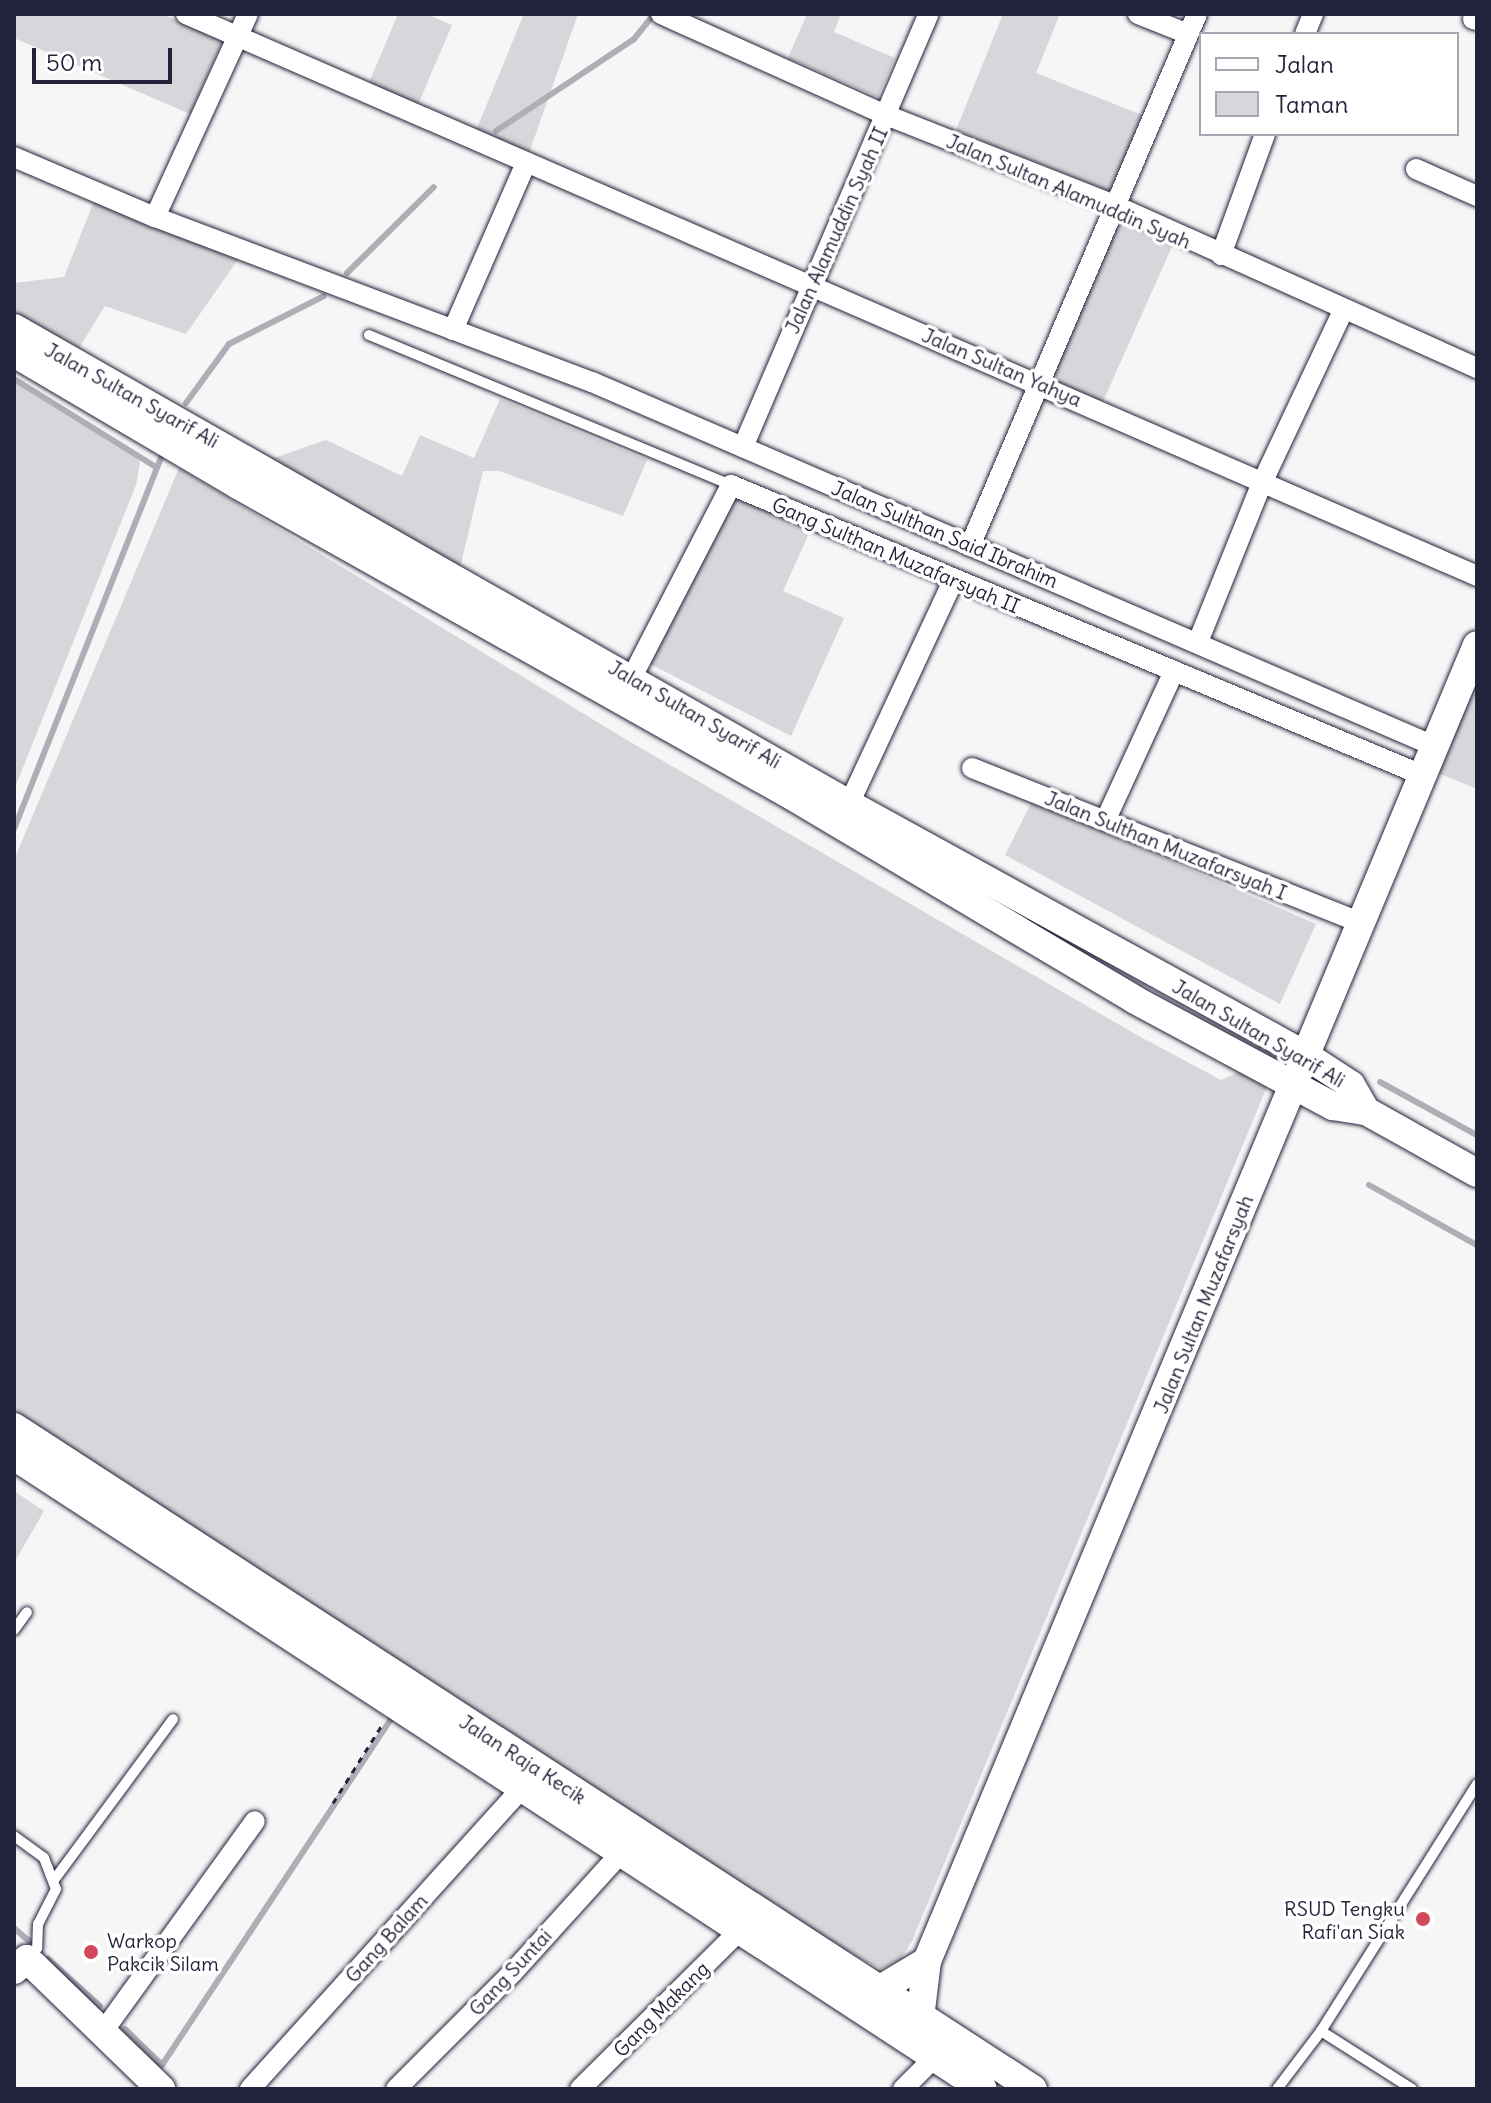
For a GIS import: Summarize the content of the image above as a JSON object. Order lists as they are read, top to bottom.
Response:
{
  "streets": {
    "street": [
      "Jalan Sultan Alamuddin Syah",
      "Jalan Alamuddin Syah II",
      "Jalan Sultan Yahya",
      "Jalan Sultan Syarif Ali",
      "Jalan Sulthan Said Ibrahim",
      "Gang Sulthan Muzafarsyah II",
      "Jalan Sulthan Muzafarsyah I",
      "Jalan Sultan Muzafarsyah",
      "Jalan Raja Kecik",
      "Gang Balam",
      "Gang Suntai",
      "Gang Makang"
    ]
  },
  "crossings": [
    ["Jalan Sultan Alamuddin Syah", "Jalan Alamuddin Syah II"],
    ["Jalan Alamuddin Syah II", "Jalan Sultan Yahya"],
    ["Jalan Alamuddin Syah II", "Jalan Sulthan Said Ibrahim"],
    ["Jalan Sultan Syarif Ali", "Jalan Sultan Muzafarsyah"],
    ["Jalan Sulthan Said Ibrahim", "Jalan Sultan Muzafarsyah"],
    ["Gang Sulthan Muzafarsyah II", "Jalan Sultan Muzafarsyah"],
    ["Jalan Sulthan Muzafarsyah I", "Jalan Sultan Muzafarsyah"],
    ["Jalan Sultan Muzafarsyah", "Jalan Raja Kecik"],
    ["Jalan Raja Kecik", "Gang Balam"],
    ["Jalan Raja Kecik", "Gang Suntai"],
    ["Jalan Raja Kecik", "Gang Makang"]
  ],
  "places": ["RSUD Tengku Rafi'an Siak", "Warkop Pakcik Silam"],
  "legend": ["Jalan", "Taman"],
  "scale_bar": "50 m"
}
